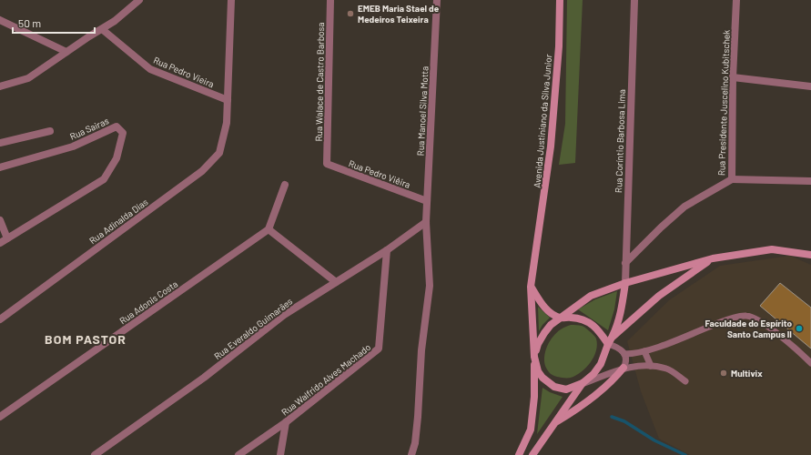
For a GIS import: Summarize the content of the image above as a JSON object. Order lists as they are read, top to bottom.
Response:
{
  "streets": {
    "main road": ["Avenida Justiniano da Silva Junior"],
    "street": [
      "Rua Pedro Vieira",
      "Rua Walace de Castro Barbosa",
      "Rua Presidente Juscelino Kubitschek",
      "Rua Manoel Silva Motta",
      "Rua Sairas",
      "Rua Coríntio Barbosa Lima",
      "Rua Pedro Viêira",
      "Rua Adinalda Dias",
      "Rua Adonis Costa",
      "Rua Everaldo Guimarães",
      "Rua Walfrido Alves Machado"
    ]
  },
  "crossings": [
    ["Rua Pedro Vieira", "Rua Adinalda Dias"],
    ["Rua Walace de Castro Barbosa", "Rua Pedro Viêira"],
    ["Rua Presidente Juscelino Kubitschek", "Rua Coríntio Barbosa Lima"],
    ["Rua Manoel Silva Motta", "Rua Pedro Viêira"],
    ["Rua Manoel Silva Motta", "Rua Everaldo Guimarães"],
    ["Rua Everaldo Guimarães", "Rua Walfrido Alves Machado"]
  ],
  "districts": ["BOM PASTOR"],
  "places": ["EMEB Maria Stael de Medeiros Teixeira", "Faculdade do Espírito Santo Campus II", "Multivix"],
  "scale_bar": "50 m"
}
